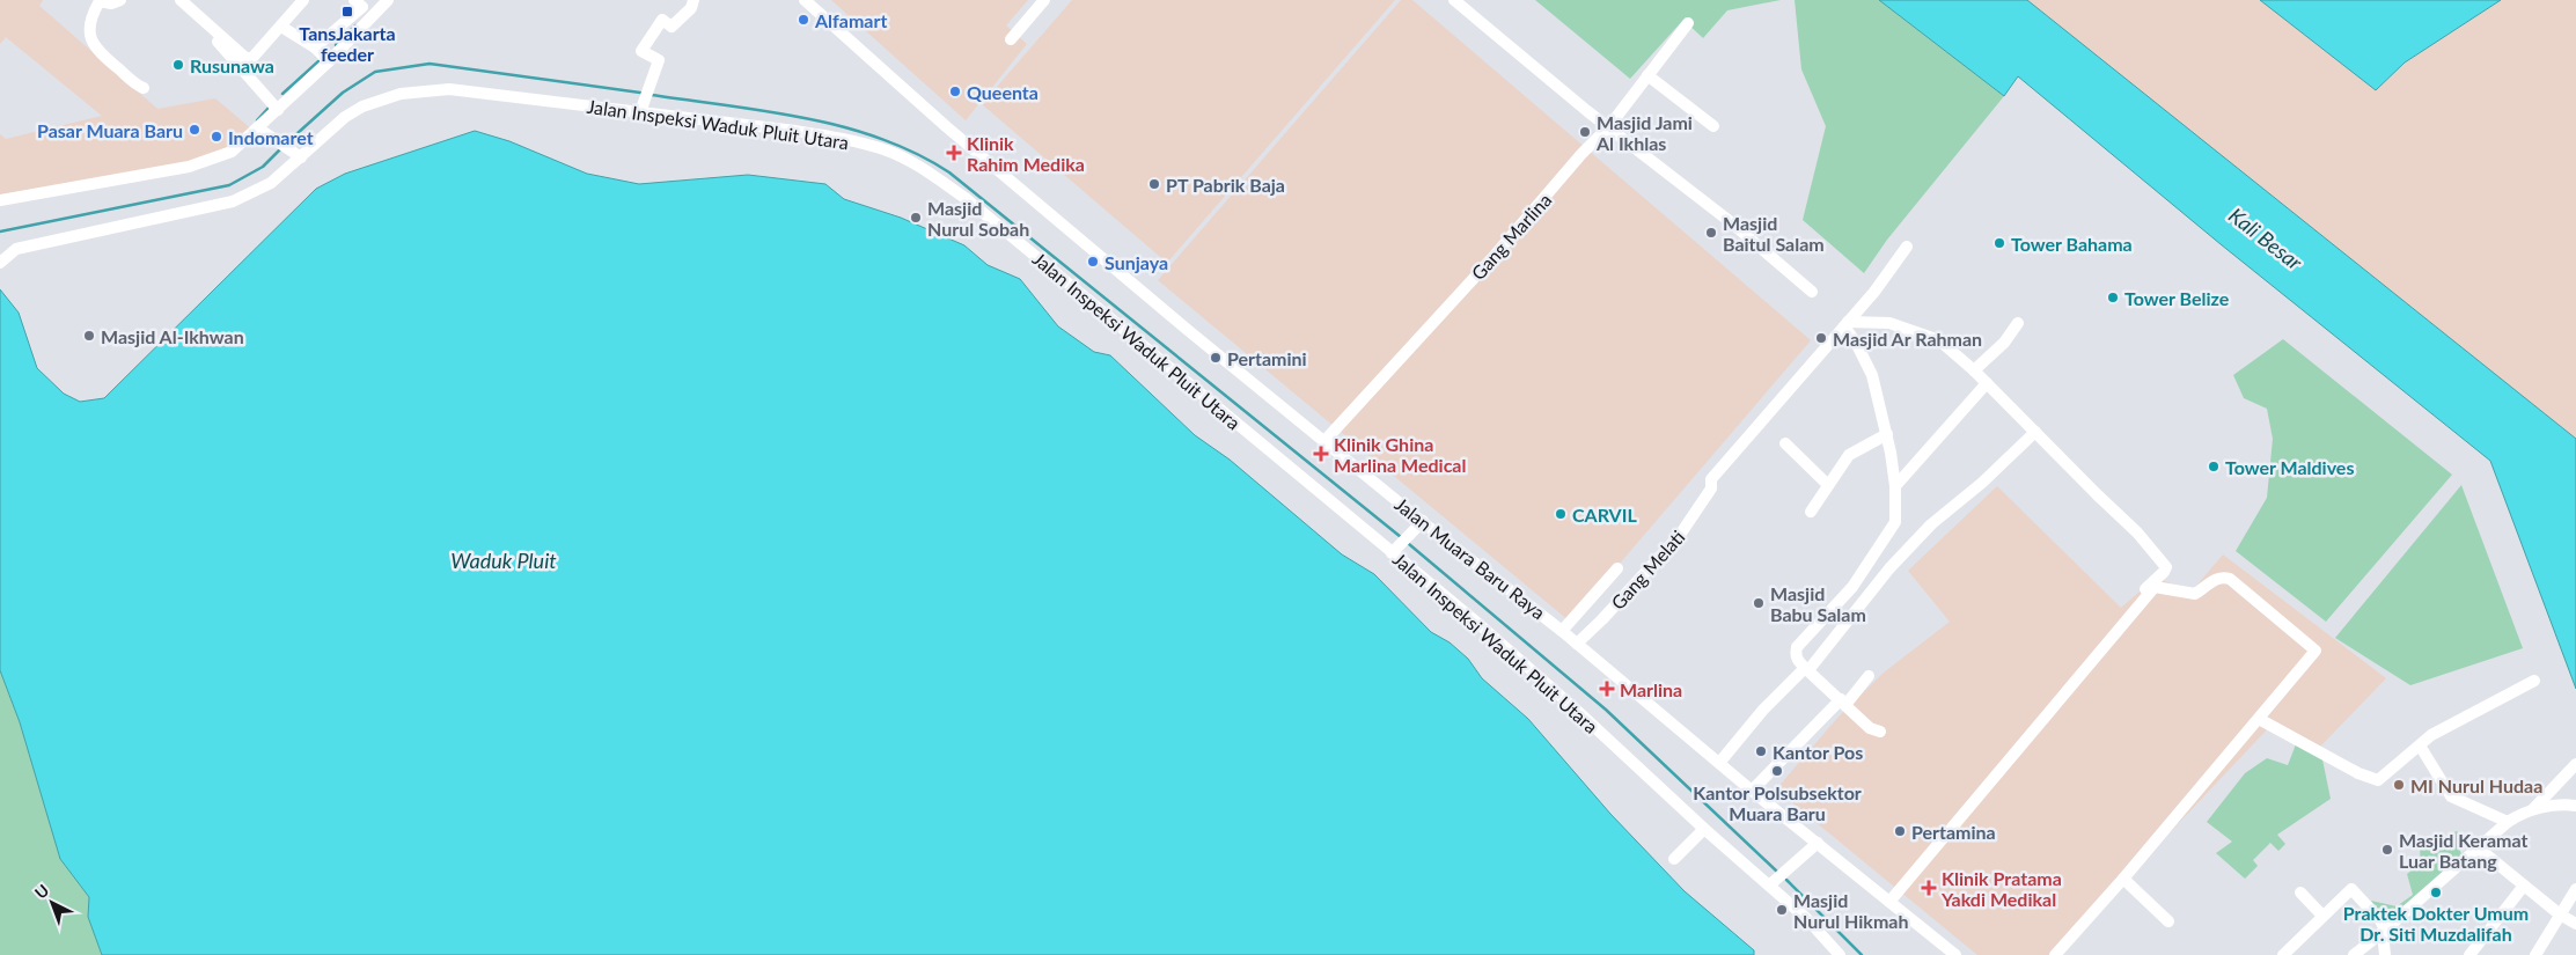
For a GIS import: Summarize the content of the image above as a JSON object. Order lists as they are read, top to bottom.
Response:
{
  "streets": {
    "street": [
      "Jalan Inspeksi Waduk Pluit Utara",
      "Gang Marlina",
      "Jalan Muara Baru Raya",
      "Gang Melati"
    ]
  },
  "crossings": [
    ["Gang Marlina", "Jalan Muara Baru Raya"],
    ["Jalan Muara Baru Raya", "Gang Melati"]
  ],
  "water": ["Kali Besar", "Waduk Pluit"],
  "places": {
    "transit": ["TansJakarta feeder"],
    "other": [
      "Alfamart",
      "Rusunawa",
      "Queenta",
      "Pasar Muara Baru",
      "Masjid Jami Al Ikhlas",
      "Indomaret",
      "PT Pabrik Baja",
      "Masjid Nurul Sobah",
      "Masjid Baitul Salam",
      "Tower Bahama",
      "Sunjaya",
      "Tower Belize",
      "Masjid Al-Ikhwan",
      "Masjid Ar Rahman",
      "Pertamini",
      "Tower Maldives",
      "CARVIL",
      "Masjid Babu Salam",
      "Kantor Pos",
      "Kantor Polsubsektor Muara Baru",
      "MI Nurul Hudaa",
      "Pertamina",
      "Masjid Keramat Luar Batang",
      "Praktek Dokter Umum Dr. Siti Muzdalifah",
      "Masjid Nurul Hikmah"
    ],
    "health": [
      "Klinik Rahim Medika",
      "Klinik Ghina Marlina Medical",
      "Marlina",
      "Klinik Pratama Yakdi Medikal"
    ]
  },
  "north": "top left"
}
